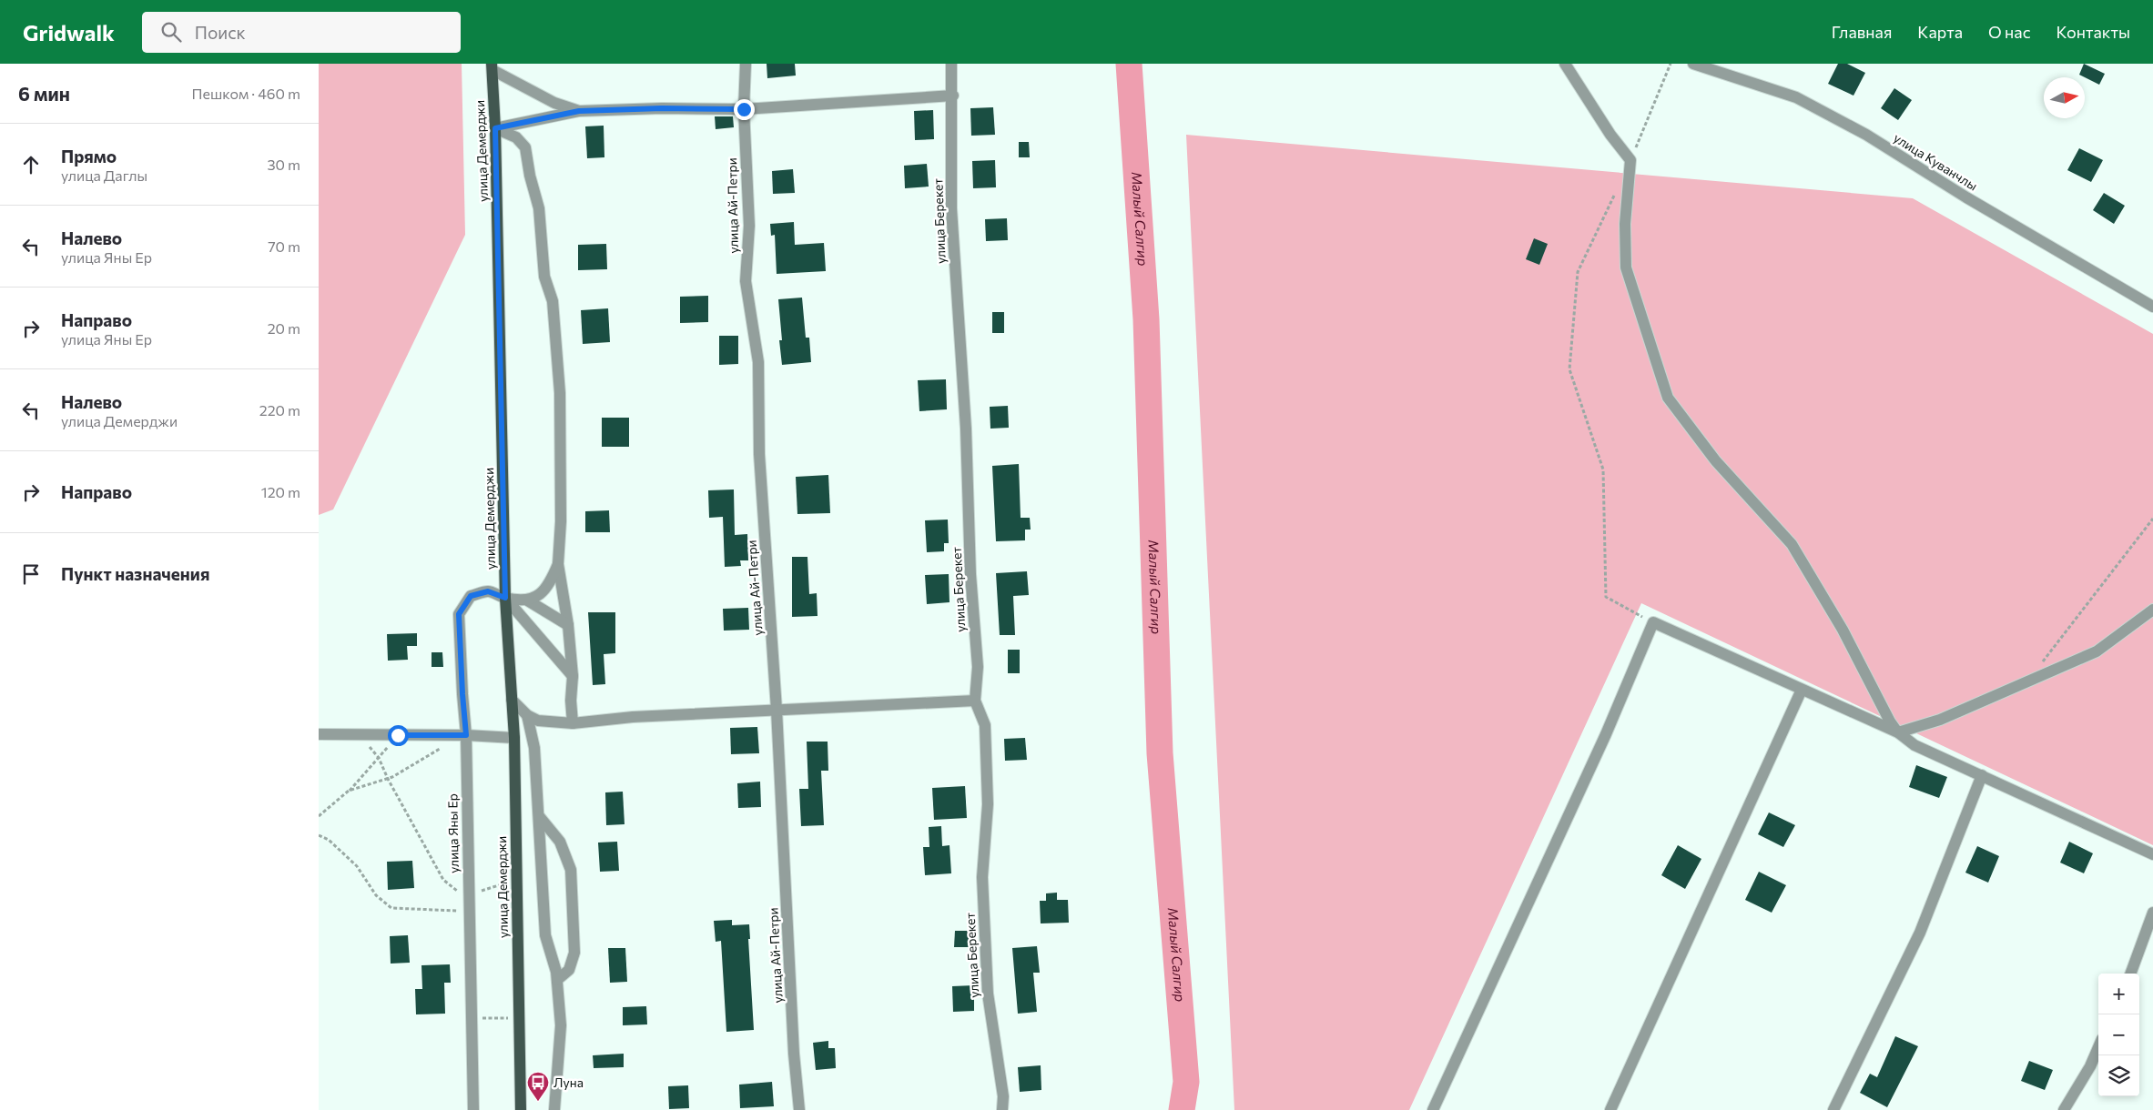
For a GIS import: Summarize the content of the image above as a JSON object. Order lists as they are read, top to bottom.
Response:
{
  "streets": {
    "main road": ["улица Демерджи"],
    "street": [
      "улица Куванчлы",
      "улица Ай-Петри",
      "улица Берекет",
      "улица Яны Ер"
    ]
  },
  "crossings": [
    ["улица Демерджи", "улица Яны Ер"]
  ],
  "water": ["Малый Салгир"],
  "places": {
    "bus stop": ["Луна"]
  },
  "north": "right",
  "page": {
    "header": "Gridwalk",
    "search": "Поиск",
    "nav": [
      "Главная",
      "Карта",
      "О нас",
      "Контакты"
    ],
    "heading": ["6 мин", "Пешком · 460 m"],
    "list": [
      ["Прямо", "улица Даглы", "30 m"],
      ["Налево", "улица Яны Ер", "70 m"],
      ["Направо", "улица Яны Ер", "20 m"],
      ["Налево", "улица Демерджи", "220 m"],
      ["Направо", "120 m"],
      "Пункт назначения"
    ],
    "map_buttons": ["+", "−"]
  }
}
